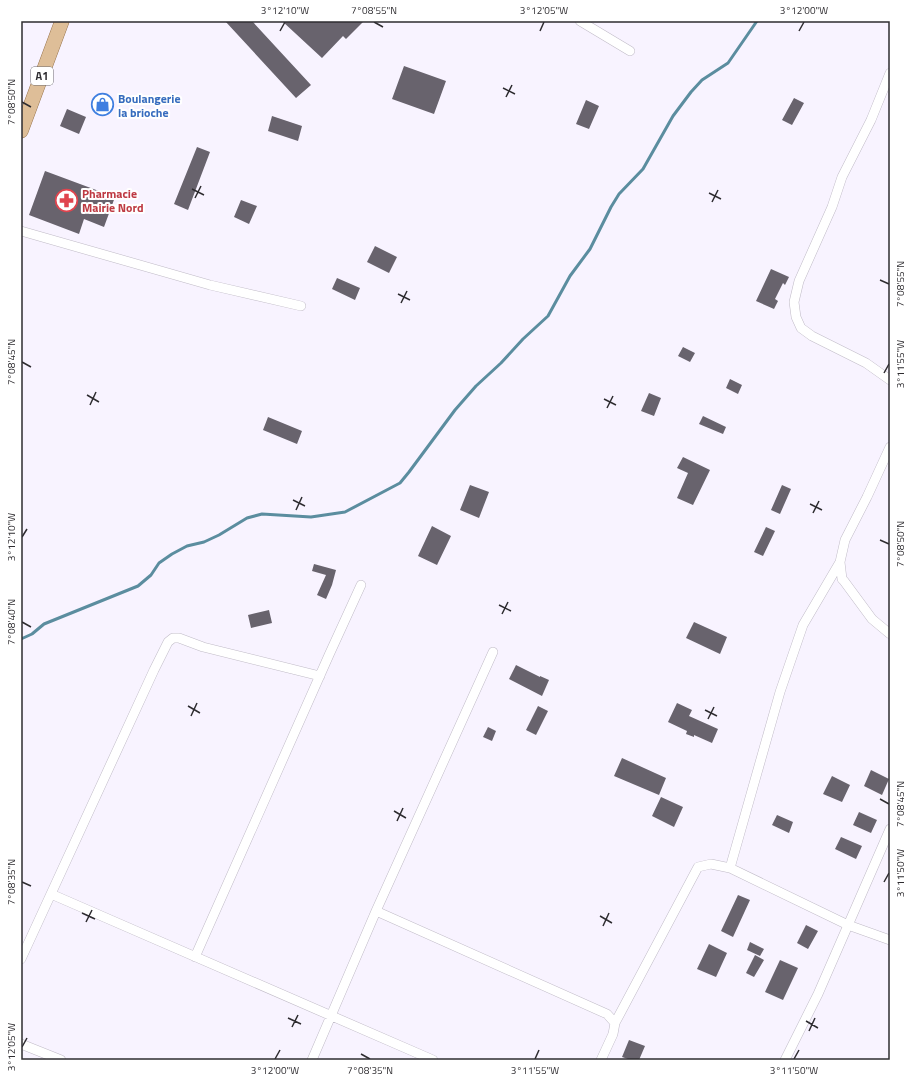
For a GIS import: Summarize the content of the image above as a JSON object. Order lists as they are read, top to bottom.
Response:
{
  "streets": {
    "main road": ["A1"]
  },
  "places": {
    "shop": ["Boulangerie la brioche"],
    "pharmacy": ["Pharmacie Mairie Nord"]
  },
  "coordinates": [
    "3°12'10\"W",
    "7°08'55\"N",
    "3°12'05\"W",
    "3°12'00\"W",
    "7°08'50\"N",
    "7°08'45\"N",
    "3°11'55\"W",
    "7°08'40\"N",
    "3°11'50\"W",
    "7°08'35\"N"
  ]
}
